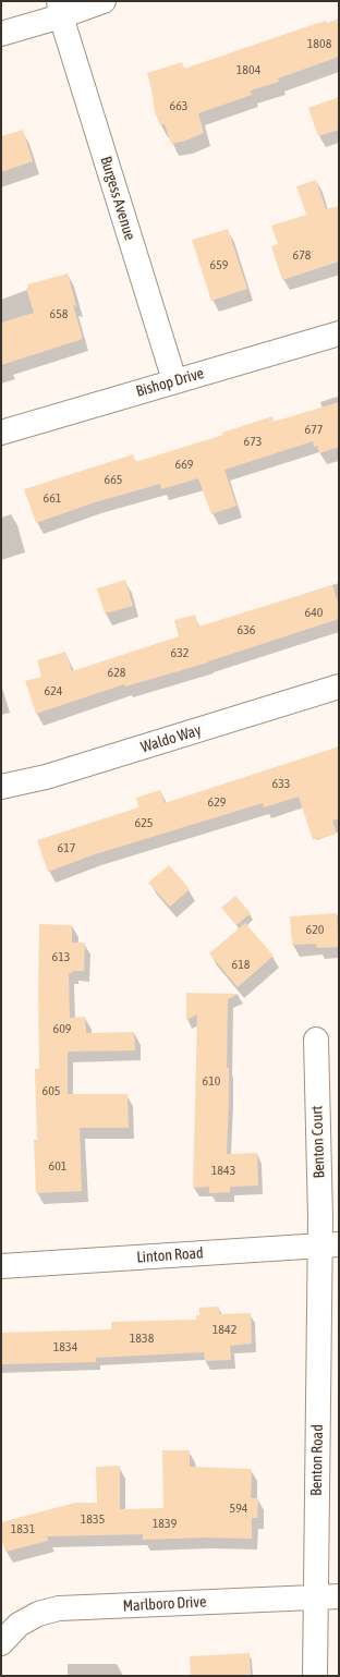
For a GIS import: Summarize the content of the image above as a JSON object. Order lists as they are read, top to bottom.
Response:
{
  "streets": {
    "street": [
      "Burgess Avenue",
      "Bishop Drive",
      "Waldo Way",
      "Benton Court",
      "Linton Road",
      "Benton Road",
      "Marlboro Drive"
    ]
  },
  "crossings": [
    ["Burgess Avenue", "Bishop Drive"],
    ["Benton Court", "Linton Road"],
    ["Benton Court", "Benton Road"],
    ["Linton Road", "Benton Road"],
    ["Benton Road", "Marlboro Drive"]
  ],
  "house_numbers": [
    "1808",
    "1804",
    "663",
    "678",
    "659",
    "658",
    "677",
    "673",
    "669",
    "665",
    "661",
    "640",
    "636",
    "632",
    "628",
    "624",
    "633",
    "629",
    "625",
    "617",
    "620",
    "613",
    "618",
    "609",
    "610",
    "605",
    "601",
    "1843",
    "1842",
    "1838",
    "1834",
    "594",
    "1835",
    "1839",
    "1831"
  ]
}
